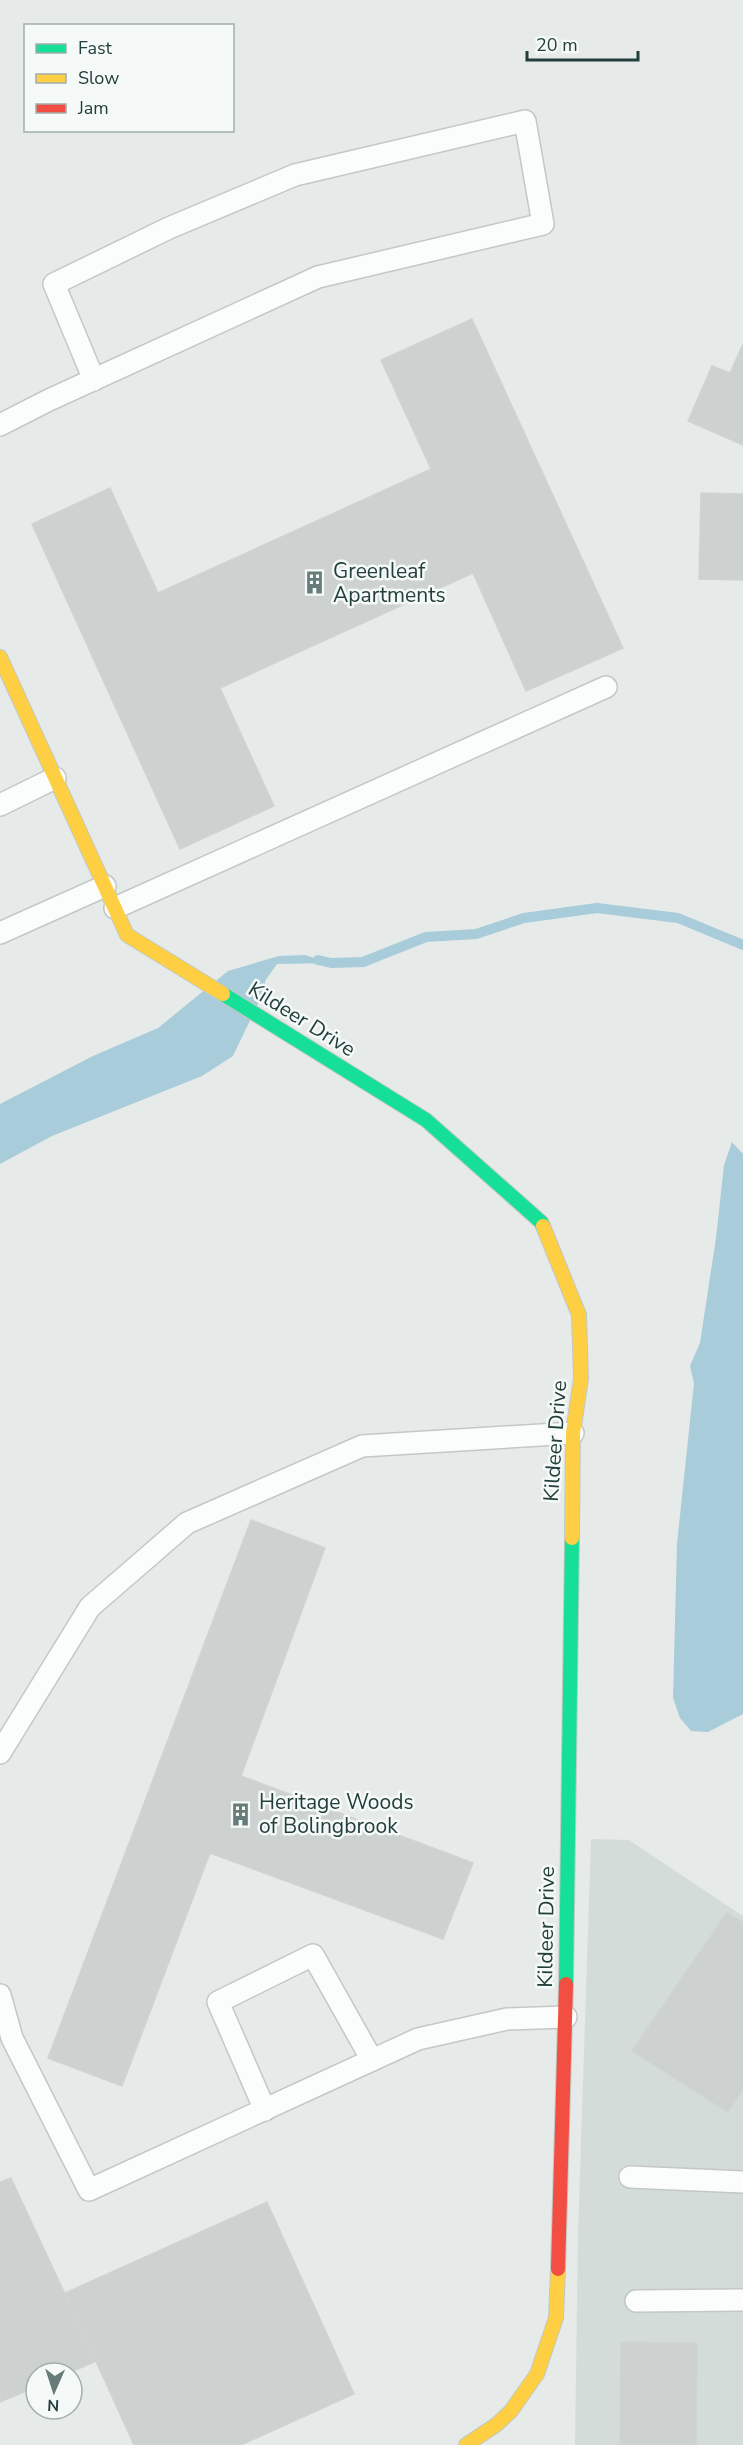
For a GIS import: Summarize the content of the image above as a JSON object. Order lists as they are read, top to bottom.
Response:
{
  "streets": {
    "street": ["Kildeer Drive"]
  },
  "places": {
    "building": ["Greenleaf Apartments", "Heritage Woods of Bolingbrook"]
  },
  "legend": ["Fast", "Slow", "Jam"],
  "scale_bar": "20 m",
  "north": "bottom"
}
